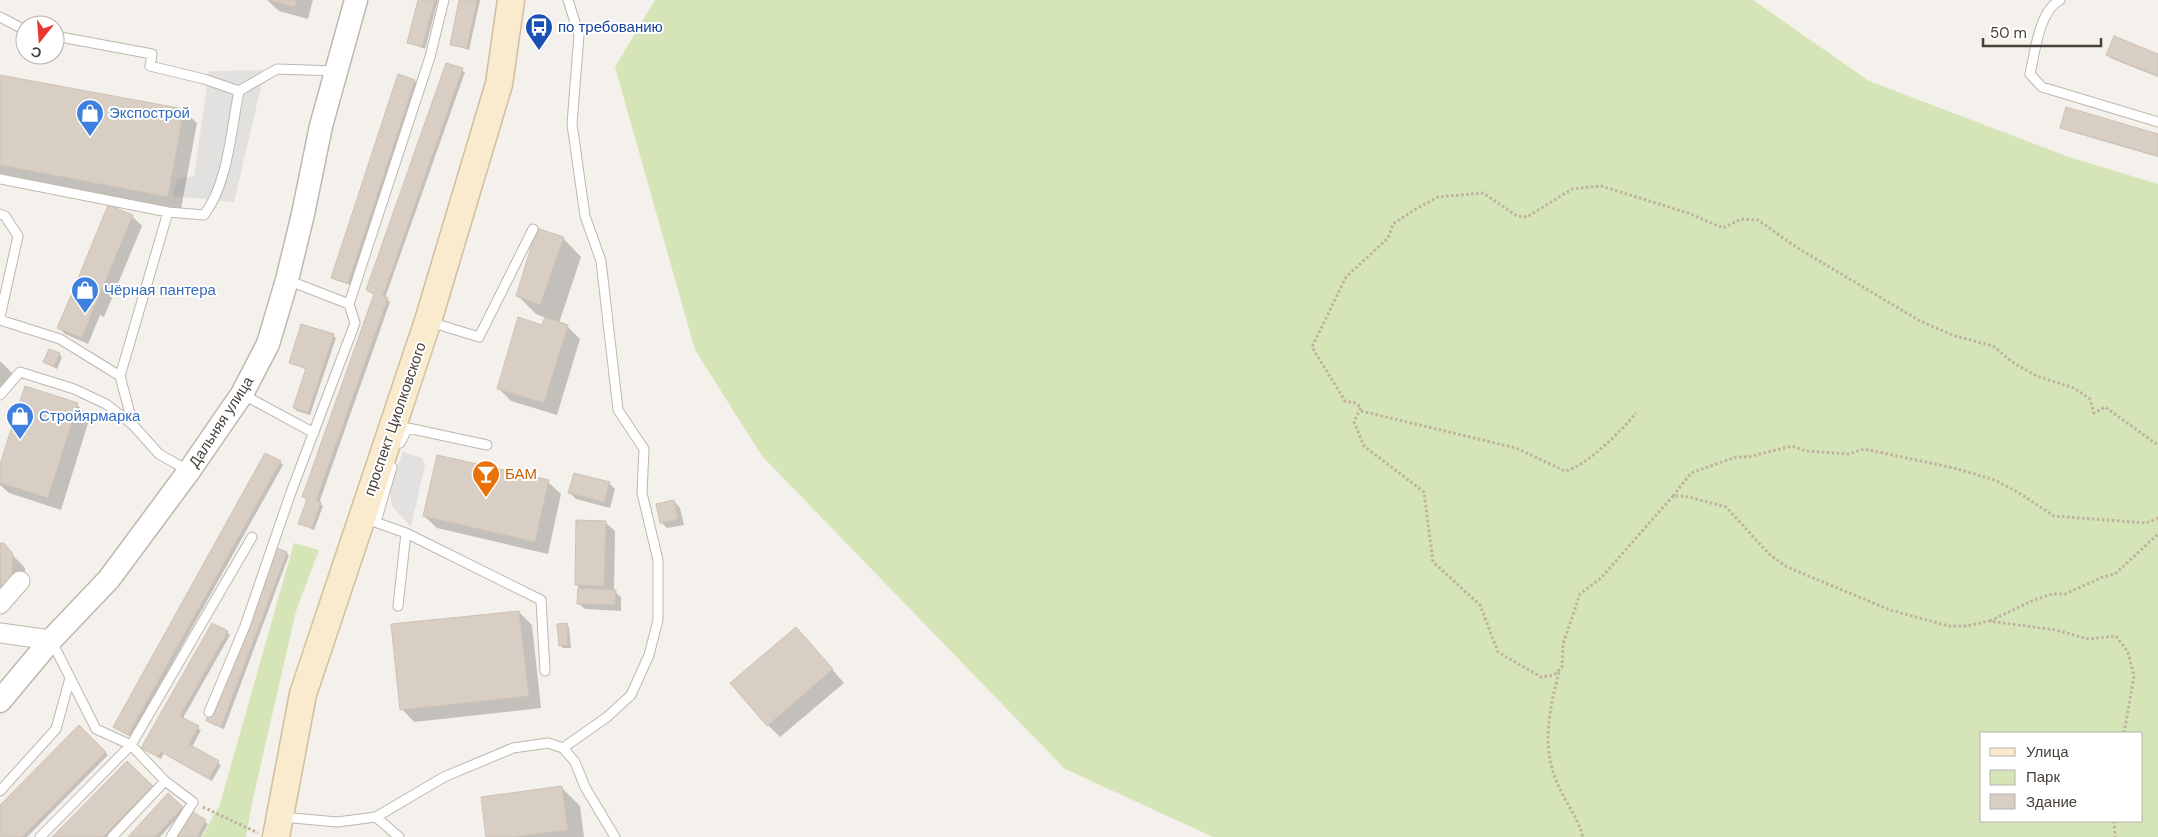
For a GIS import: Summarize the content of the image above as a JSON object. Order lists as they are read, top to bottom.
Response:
{
  "streets": {
    "main road": ["проспект Циолковского"],
    "street": ["Дальняя улица"]
  },
  "places": {
    "bus stop": ["по требованию"],
    "shop": ["Экспострой", "Чёрная пантера", "Стройярмарка"],
    "bar": ["БАМ"]
  },
  "legend": ["Улица", "Парк", "Здание"],
  "scale_bar": "50 m",
  "north": "bottom"
}
